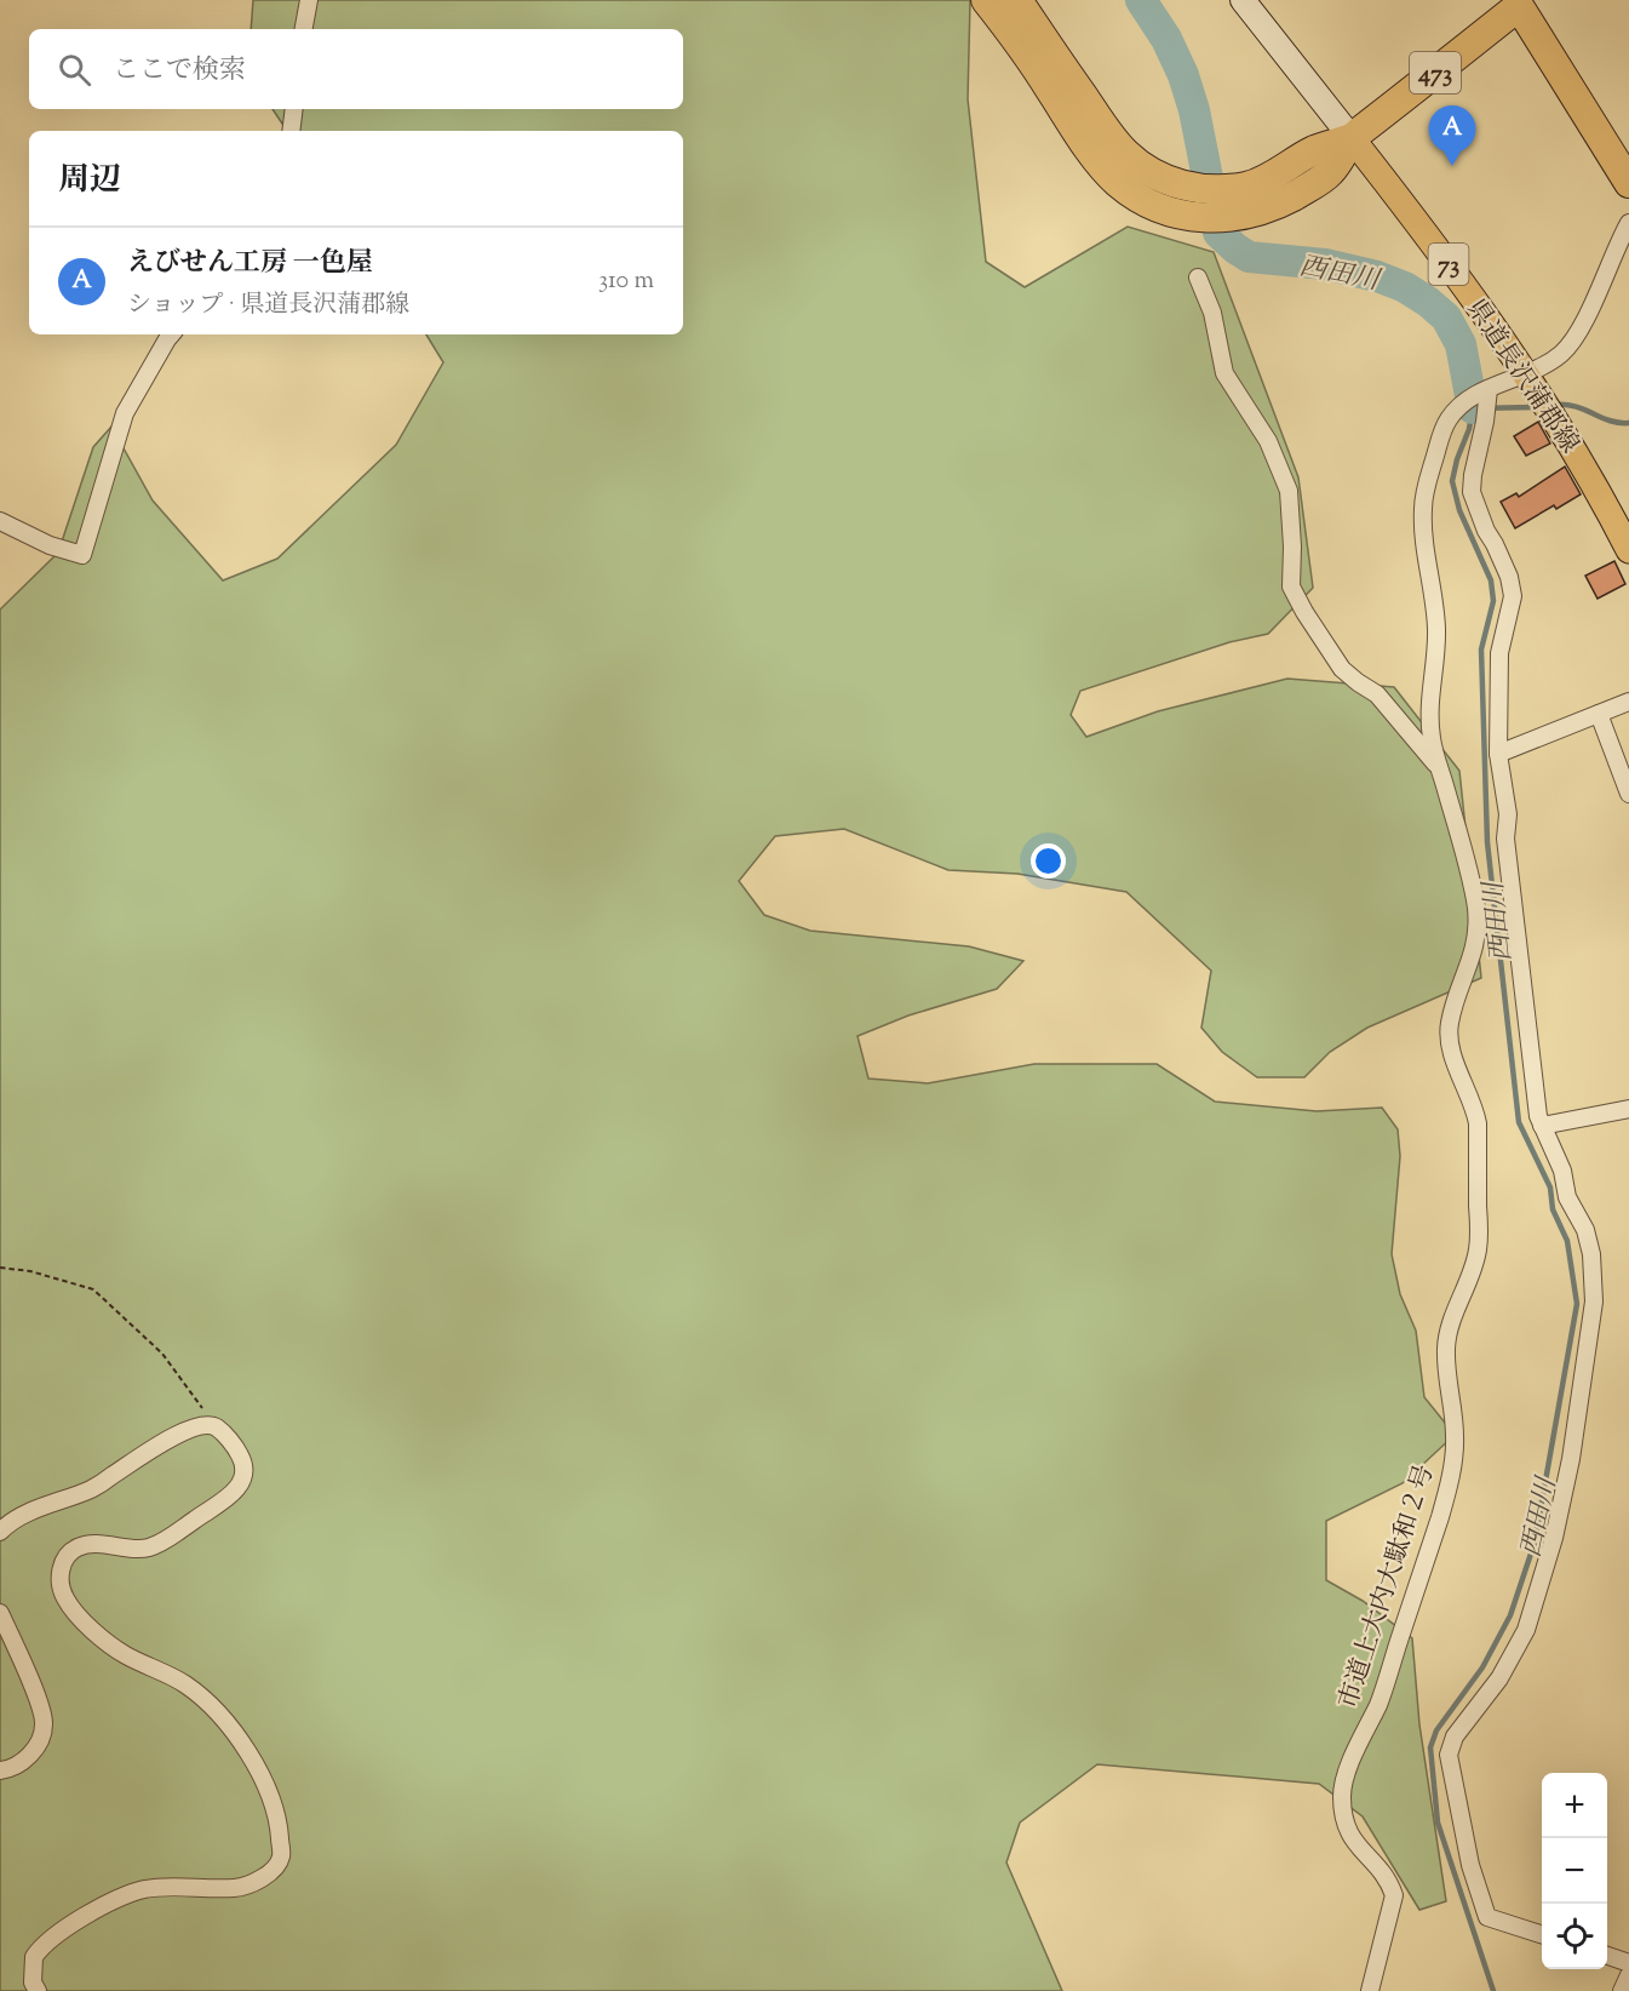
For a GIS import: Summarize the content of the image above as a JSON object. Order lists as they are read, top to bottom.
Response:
{
  "streets": {
    "highway": ["473"],
    "main road": ["73", "県道長沢蒲郡線"],
    "street": ["市道上大内大駄和２号"]
  },
  "crossings": [
    ["473", "県道長沢蒲郡線"],
    ["県道長沢蒲郡線", "市道上大内大駄和２号"]
  ],
  "water": ["西田川"],
  "page": {
    "search": "ここで検索",
    "pins": "A",
    "heading": "周辺",
    "list": [
      {
        "mark": "A",
        "name": "えびせん工房 一色屋",
        "note": "ショップ · 県道長沢蒲郡線",
        "value": "310 m"
      }
    ],
    "map_buttons": ["+", "−"]
  }
}
